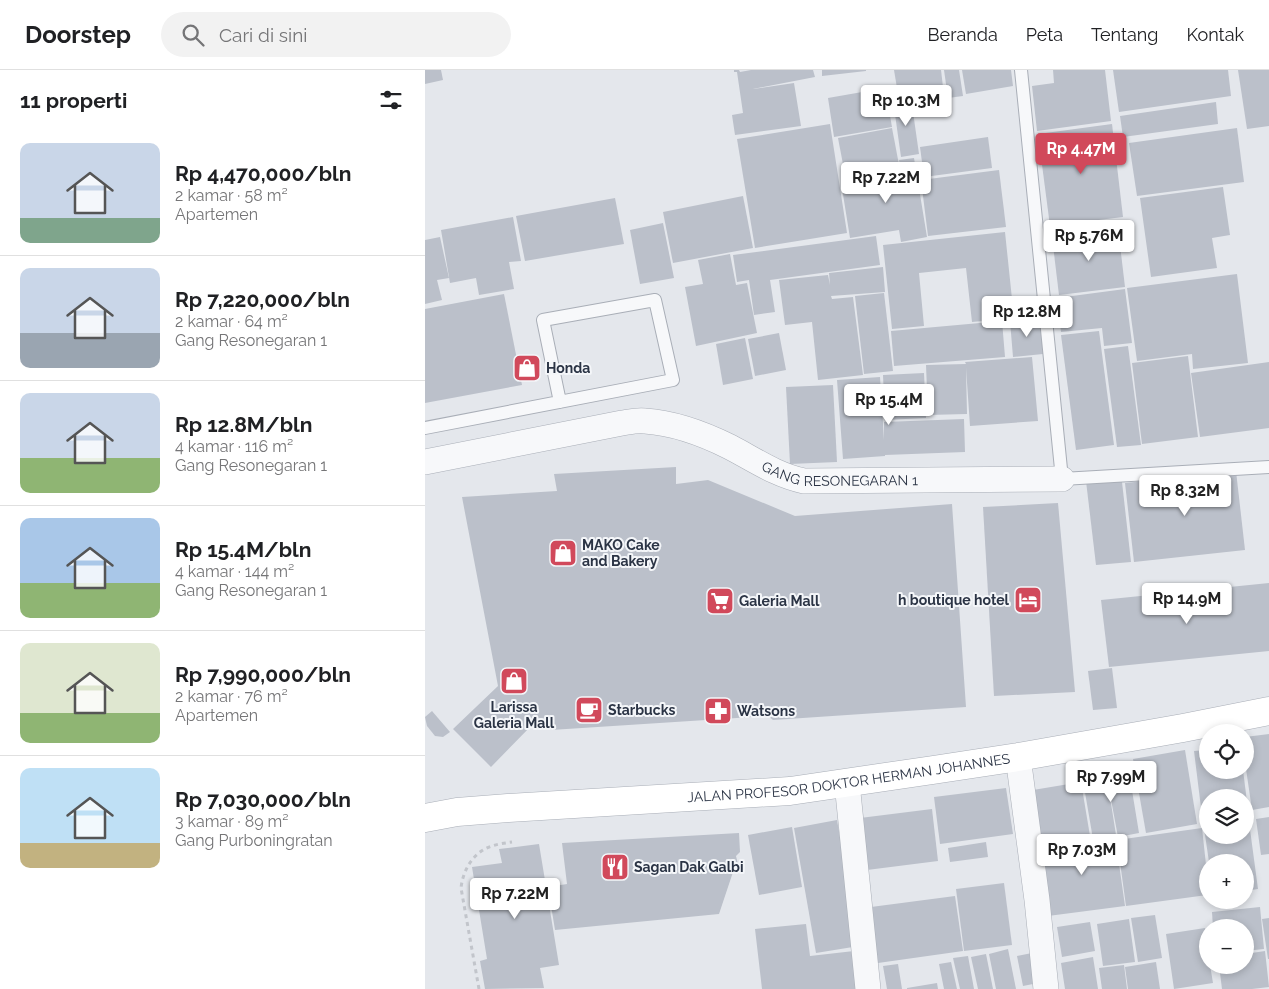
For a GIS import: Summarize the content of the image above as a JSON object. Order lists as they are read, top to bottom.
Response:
{
  "streets": {
    "main road": ["JALAN PROFESOR DOKTOR HERMAN JOHANNES"],
    "street": ["GANG RESONEGARAN 1"]
  },
  "places": {
    "shop": ["Honda", "MAKO Cake and Bakery", "Larissa Galeria Mall"],
    "hotel": ["h boutique hotel"],
    "supermarket": ["Galeria Mall"],
    "cafe": ["Starbucks"],
    "pharmacy": ["Watsons"],
    "restaurant": ["Sagan Dak Galbi"]
  },
  "page": {
    "header": "Doorstep",
    "search": "Cari di sini",
    "nav": [
      "Beranda",
      "Peta",
      "Tentang",
      "Kontak"
    ],
    "heading": "11 properti",
    "price": [
      "Rp 10.3M",
      "Rp 4.47M",
      "Rp 7.22M",
      "Rp 5.76M",
      "Rp 12.8M",
      "Rp 15.4M",
      "Rp 8.32M",
      "Rp 14.9M",
      "Rp 7.99M",
      "Rp 7.03M",
      "Rp 7.22M"
    ],
    "list": [
      {
        "name": "Rp 4,470,000/bln",
        "note": "2 kamar · 58 m² · Apartemen"
      },
      {
        "name": "Rp 7,220,000/bln",
        "note": "2 kamar · 64 m² · Gang Resonegaran 1"
      },
      {
        "name": "Rp 12.8M/bln",
        "note": "4 kamar · 116 m² · Gang Resonegaran 1"
      },
      {
        "name": "Rp 15.4M/bln",
        "note": "4 kamar · 144 m² · Gang Resonegaran 1"
      },
      {
        "name": "Rp 7,990,000/bln",
        "note": "2 kamar · 76 m² · Apartemen"
      },
      {
        "name": "Rp 7,030,000/bln",
        "note": "3 kamar · 89 m² · Gang Purboningratan"
      }
    ],
    "map_buttons": ["+", "−"]
  }
}
